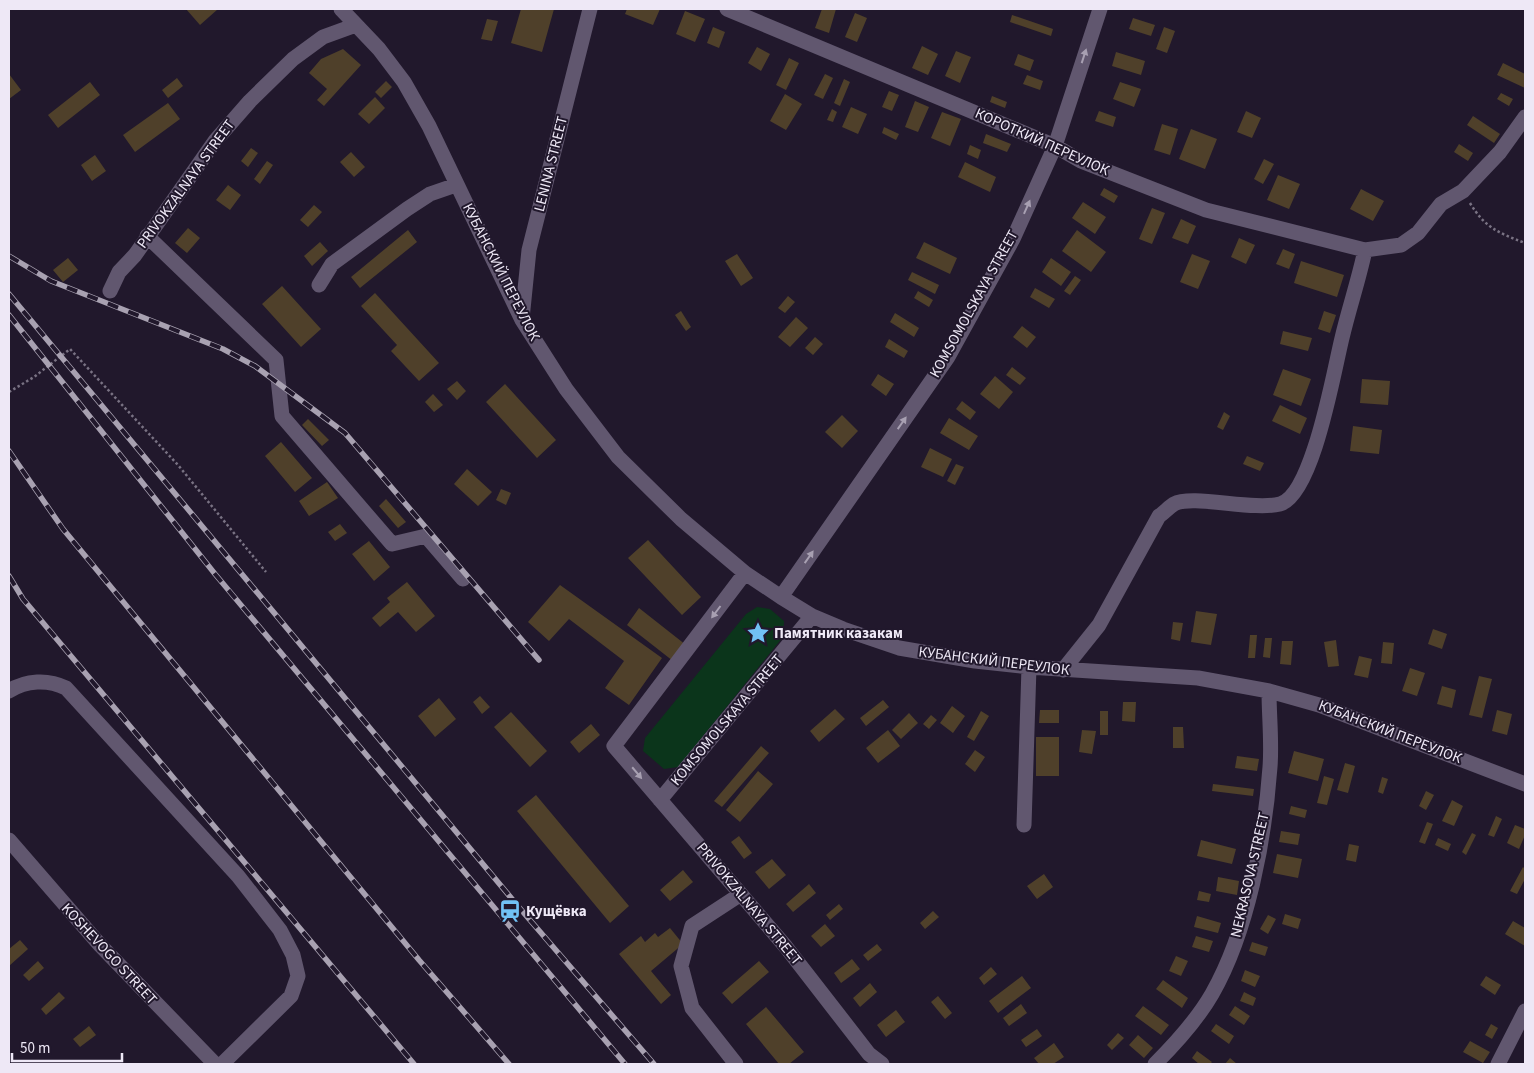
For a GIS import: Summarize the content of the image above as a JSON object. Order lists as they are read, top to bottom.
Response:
{
  "streets": {
    "street": [
      "КОРОТКИЙ ПЕРЕУЛОК",
      "LENINA STREET",
      "PRIVOKZALNAYA STREET",
      "КУБАНСКИЙ ПЕРЕУЛОК",
      "KOMSOMOLSKAYA STREET",
      "NEKRASOVA STREET",
      "KOSHEVOGO STREET"
    ]
  },
  "crossings": [
    ["КОРОТКИЙ ПЕРЕУЛОК", "KOMSOMOLSKAYA STREET"],
    ["LENINA STREET", "КУБАНСКИЙ ПЕРЕУЛОК"],
    ["PRIVOKZALNAYA STREET", "КУБАНСКИЙ ПЕРЕУЛОК"],
    ["PRIVOKZALNAYA STREET", "KOMSOMOLSKAYA STREET"],
    ["КУБАНСКИЙ ПЕРЕУЛОК", "KOMSOMOLSKAYA STREET"],
    ["КУБАНСКИЙ ПЕРЕУЛОК", "NEKRASOVA STREET"]
  ],
  "one_way": ["KOMSOMOLSKAYA STREET"],
  "places": {
    "place": ["Памятник казакам"],
    "station": ["Кущёвка"]
  },
  "scale_bar": "50 m"
}
